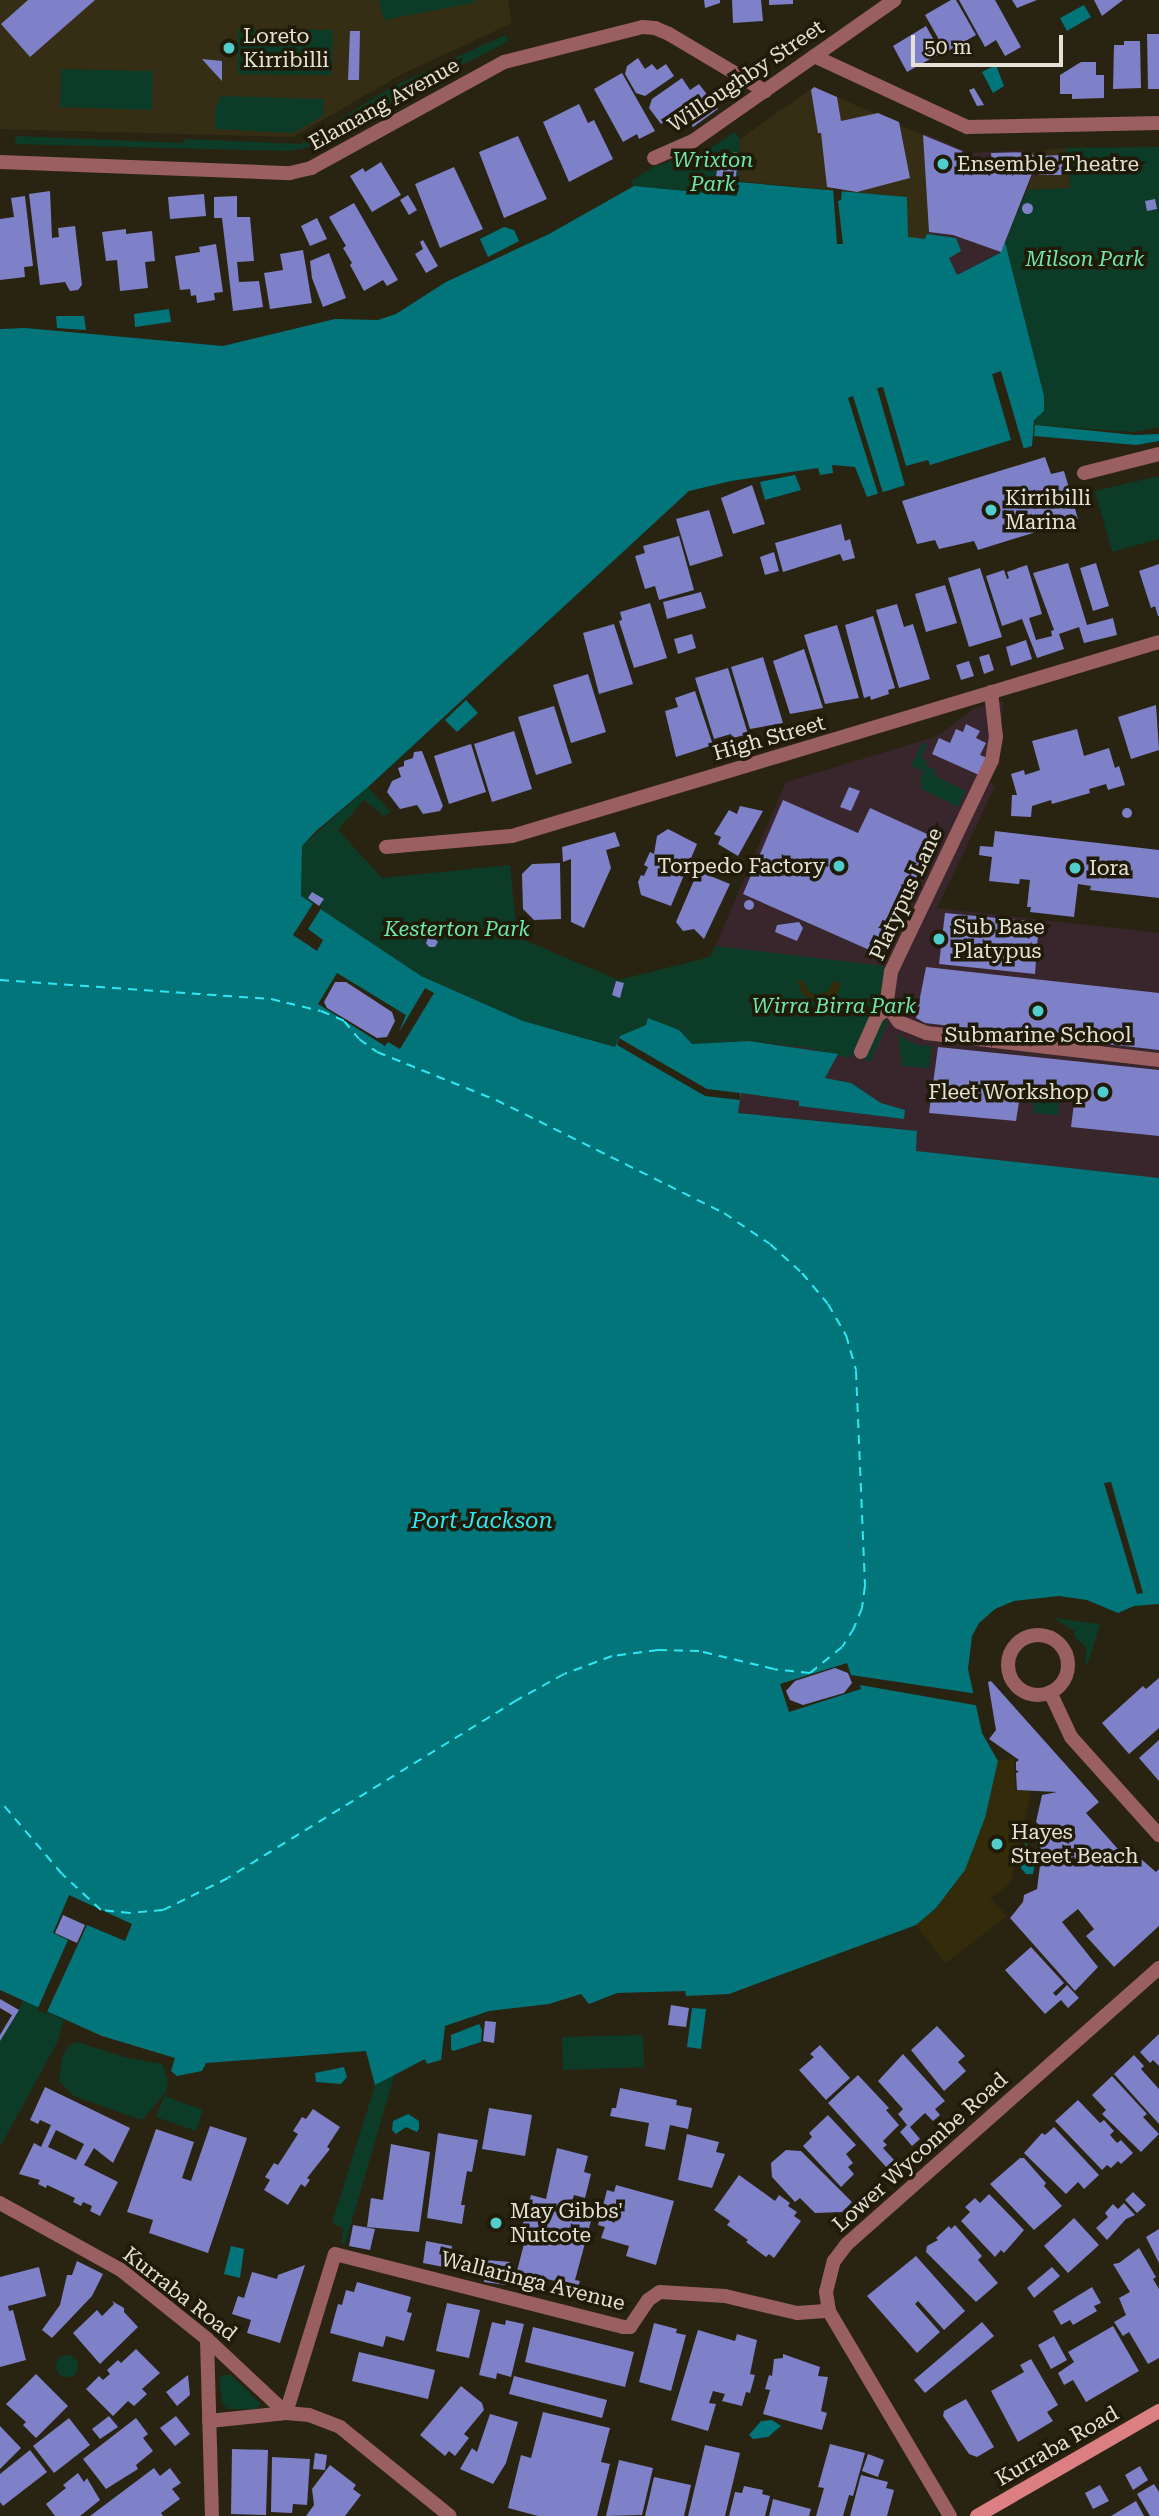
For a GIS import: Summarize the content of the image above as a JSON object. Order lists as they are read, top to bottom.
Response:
{
  "streets": {
    "main road": ["Kurraba Road"],
    "street": [
      "Willoughby Street",
      "Elamang Avenue",
      "High Street",
      "Platypus Lane",
      "Lower Wycombe Road",
      "Wallaringa Avenue"
    ]
  },
  "crossings": [
    ["Willoughby Street", "Elamang Avenue"],
    ["High Street", "Platypus Lane"],
    ["Lower Wycombe Road", "Wallaringa Avenue"],
    ["Wallaringa Avenue", "Kurraba Road"]
  ],
  "water": ["Port Jackson"],
  "parks": [
    "Wrixton Park",
    "Milson Park",
    "Kesterton Park",
    "Wirra Birra Park"
  ],
  "places": [
    "Loreto Kirribilli",
    "Ensemble Theatre",
    "Kirribilli Marina",
    "Torpedo Factory",
    "Iora",
    "Sub Base Platypus",
    "Submarine School",
    "Fleet Workshop",
    "Hayes Street Beach",
    "May Gibbs' Nutcote"
  ],
  "scale_bar": "50 m"
}
